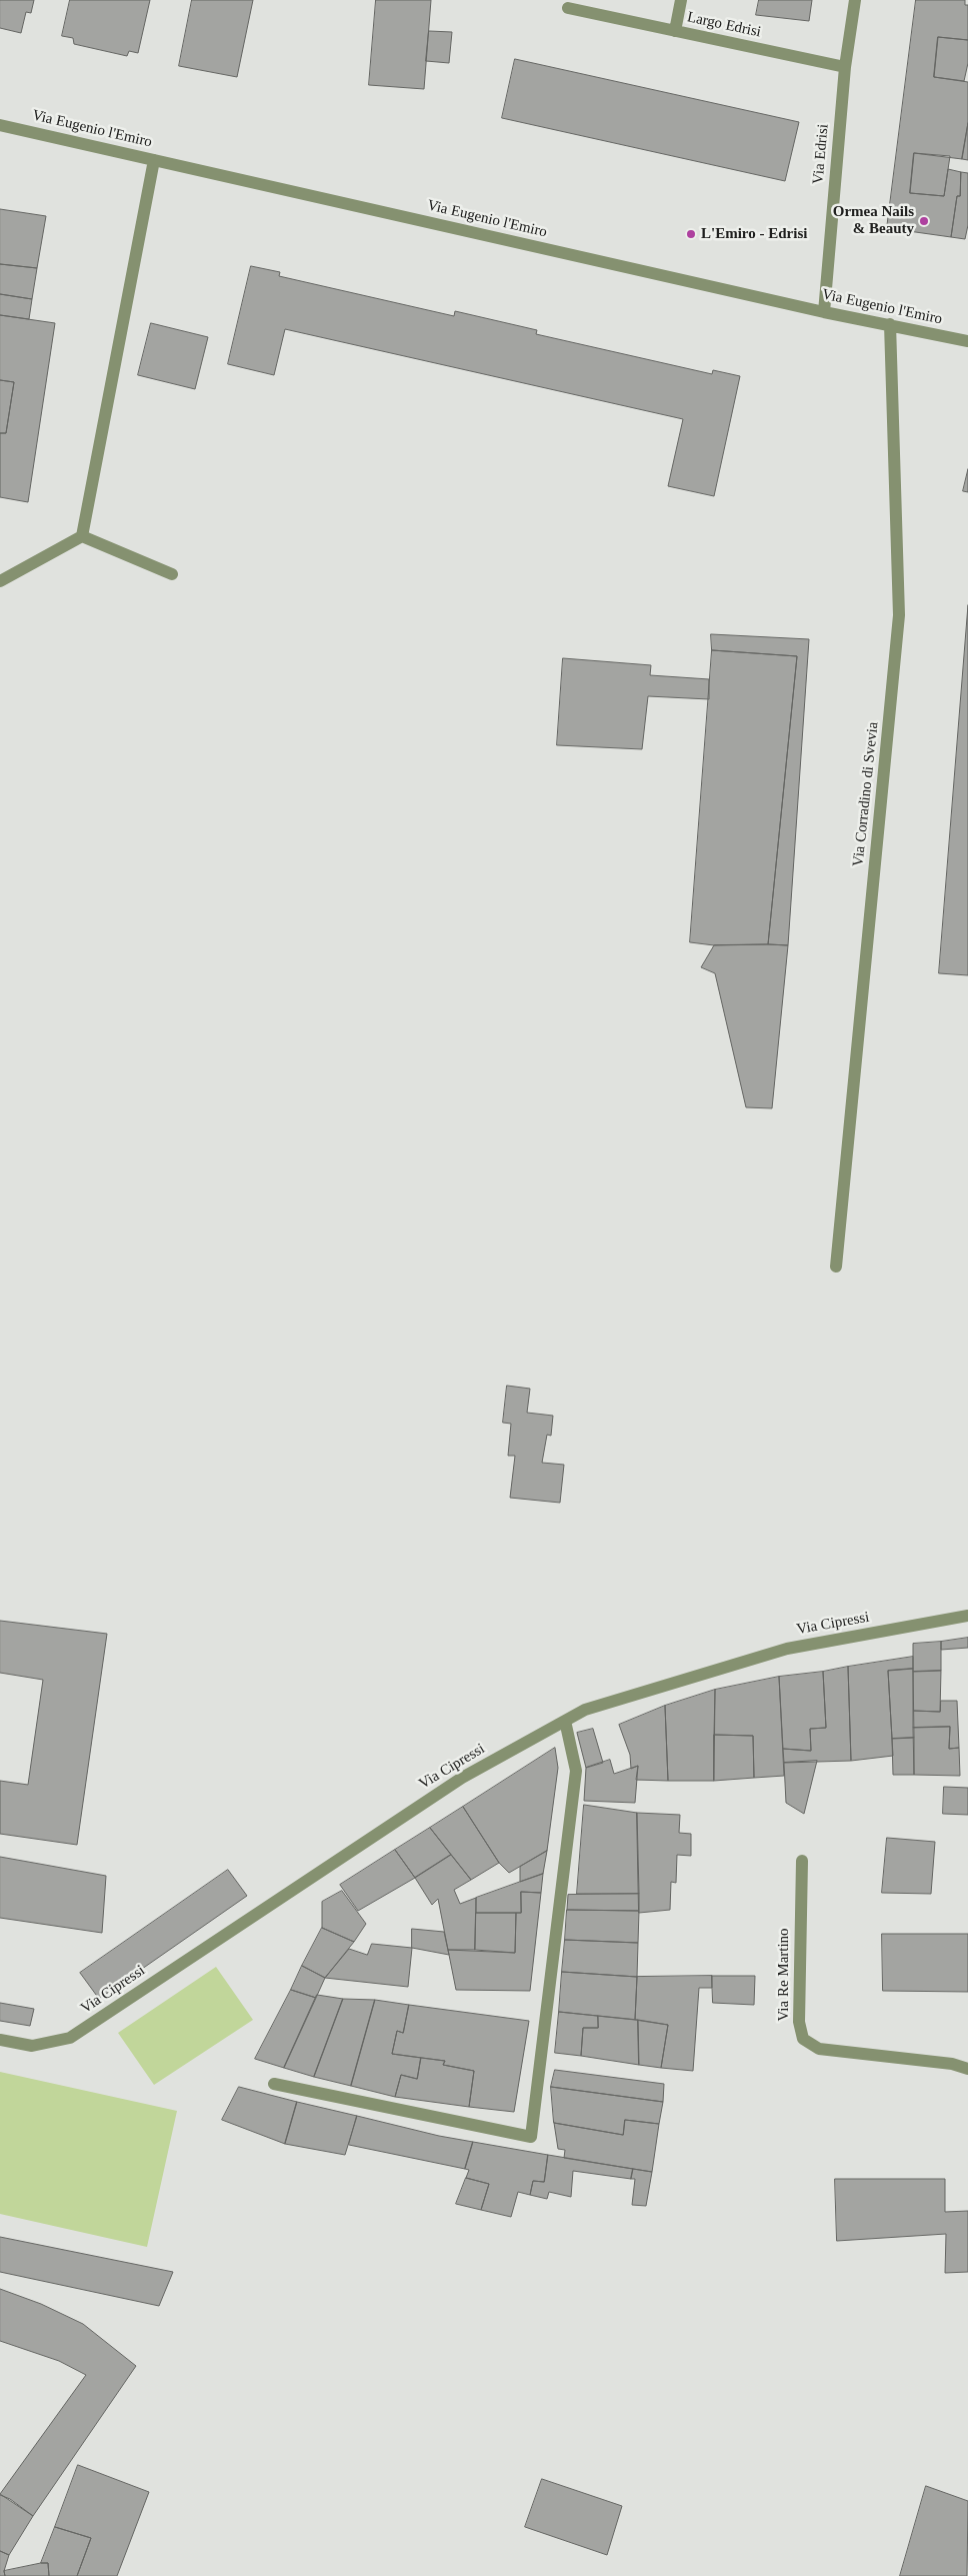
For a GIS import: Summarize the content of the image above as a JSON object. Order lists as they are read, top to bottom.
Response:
{
  "streets": {
    "street": [
      "Largo Edrisi",
      "Via Eugenio l'Emiro",
      "Via Edrisi",
      "Via Corradino di Svevia",
      "Via Cipressi",
      "Via Re Martino"
    ]
  },
  "crossings": [
    ["Largo Edrisi", "Via Edrisi"],
    ["Via Eugenio l'Emiro", "Via Edrisi"],
    ["Via Eugenio l'Emiro", "Via Corradino di Svevia"]
  ],
  "places": ["Ormea Nails & Beauty", "L'Emiro - Edrisi"]
}
